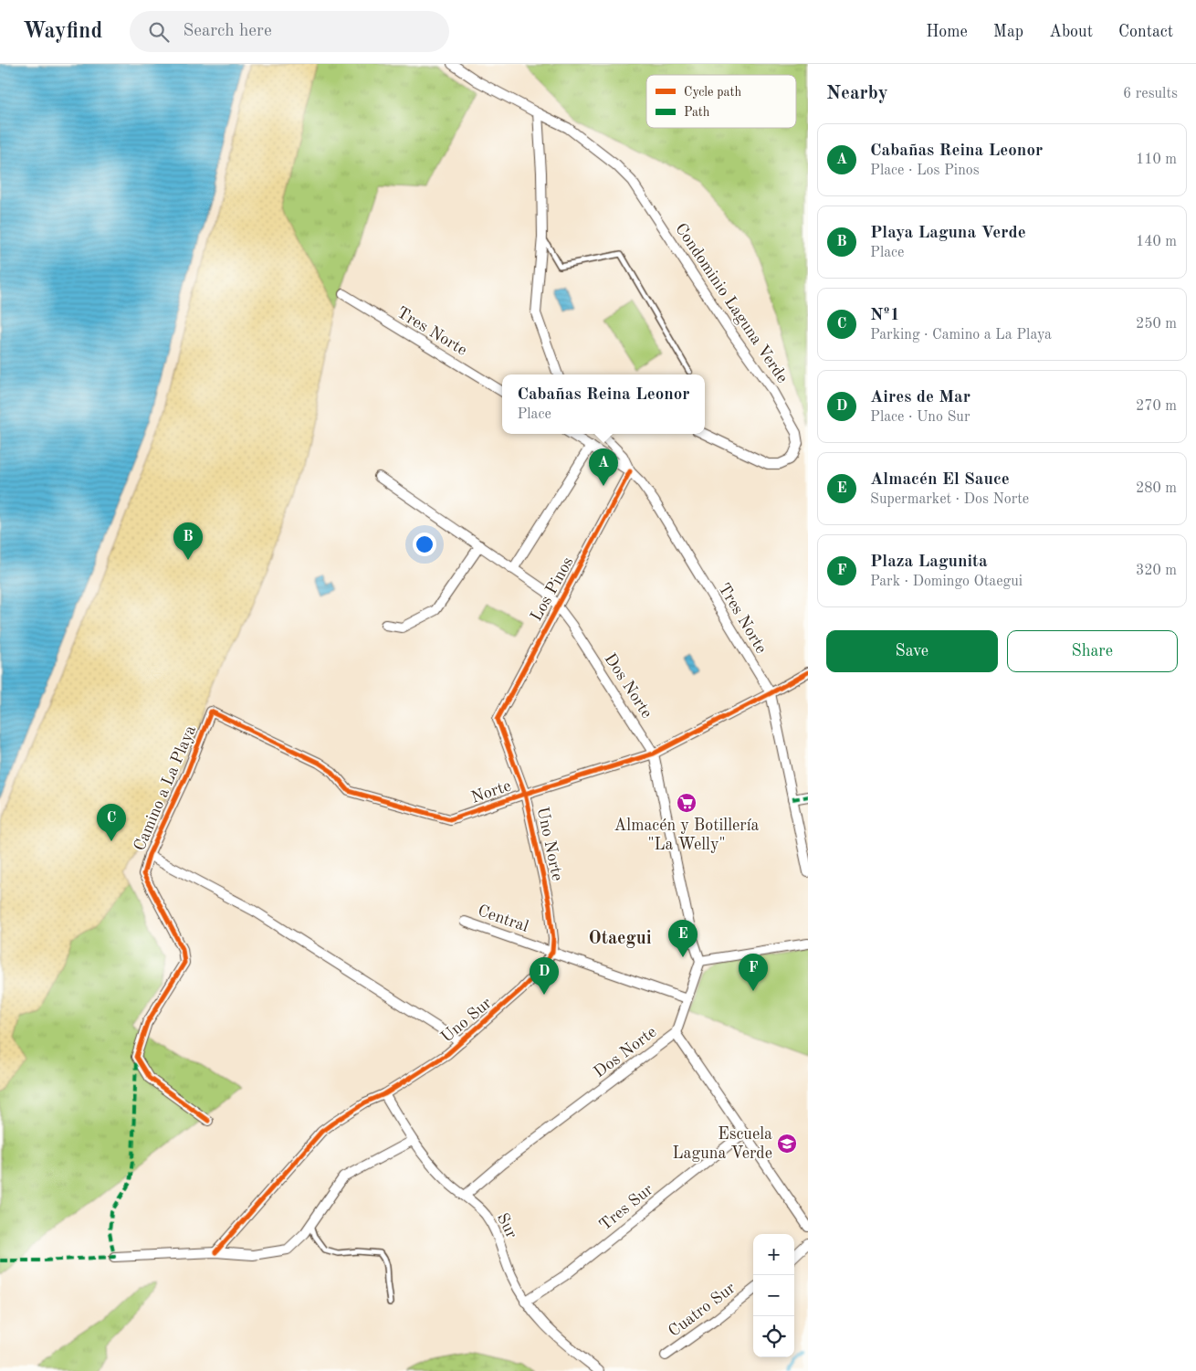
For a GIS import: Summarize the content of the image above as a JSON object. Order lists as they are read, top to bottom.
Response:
{
  "streets": {
    "street": [
      "Condominio Laguna Verde",
      "Tres Norte",
      "Los Pinos",
      "Dos Norte",
      "Camino a La Playa",
      "Norte",
      "Uno Norte",
      "Central",
      "Uno Sur",
      "Tres Sur",
      "Sur",
      "Cuatro Sur"
    ]
  },
  "crossings": [
    ["Tres Norte", "Los Pinos"],
    ["Tres Norte", "Norte"],
    ["Los Pinos", "Dos Norte"],
    ["Los Pinos", "Uno Norte"],
    ["Dos Norte", "Norte"],
    ["Dos Norte", "Central"],
    ["Dos Norte", "Sur"],
    ["Camino a La Playa", "Norte"],
    ["Camino a La Playa", "Uno Sur"],
    ["Norte", "Uno Norte"],
    ["Uno Norte", "Central"],
    ["Uno Norte", "Uno Sur"],
    ["Central", "Uno Sur"],
    ["Uno Sur", "Sur"],
    ["Tres Sur", "Sur"]
  ],
  "districts": ["Otaegui"],
  "places": {
    "supermarket": ["Almacén y Botillería \"La Welly\""],
    "school or university": ["Escuela Laguna Verde"]
  },
  "legend": ["Cycle path", "Path"],
  "page": {
    "header": "Wayfind",
    "search": "Search here",
    "nav": [
      "Home",
      "Map",
      "About",
      "Contact"
    ],
    "heading": ["Nearby", "6 results"],
    "list": [
      {
        "mark": "A",
        "name": "Cabañas Reina Leonor",
        "note": "Place · Los Pinos",
        "value": "110 m"
      },
      {
        "mark": "B",
        "name": "Playa Laguna Verde",
        "note": "Place",
        "value": "140 m"
      },
      {
        "mark": "C",
        "name": "Nº1",
        "note": "Parking · Camino a La Playa",
        "value": "250 m"
      },
      {
        "mark": "D",
        "name": "Aires de Mar",
        "note": "Place · Uno Sur",
        "value": "270 m"
      },
      {
        "mark": "E",
        "name": "Almacén El Sauce",
        "note": "Supermarket · Dos Norte",
        "value": "280 m"
      },
      {
        "mark": "F",
        "name": "Plaza Lagunita",
        "note": "Park · Domingo Otaegui",
        "value": "320 m"
      }
    ],
    "popup": ["Cabañas Reina Leonor", "Place"],
    "pins": [
      "A",
      "B",
      "C",
      "E",
      "F",
      "D"
    ],
    "buttons": ["Save", "Share"],
    "map_buttons": ["+", "−"]
  }
}
